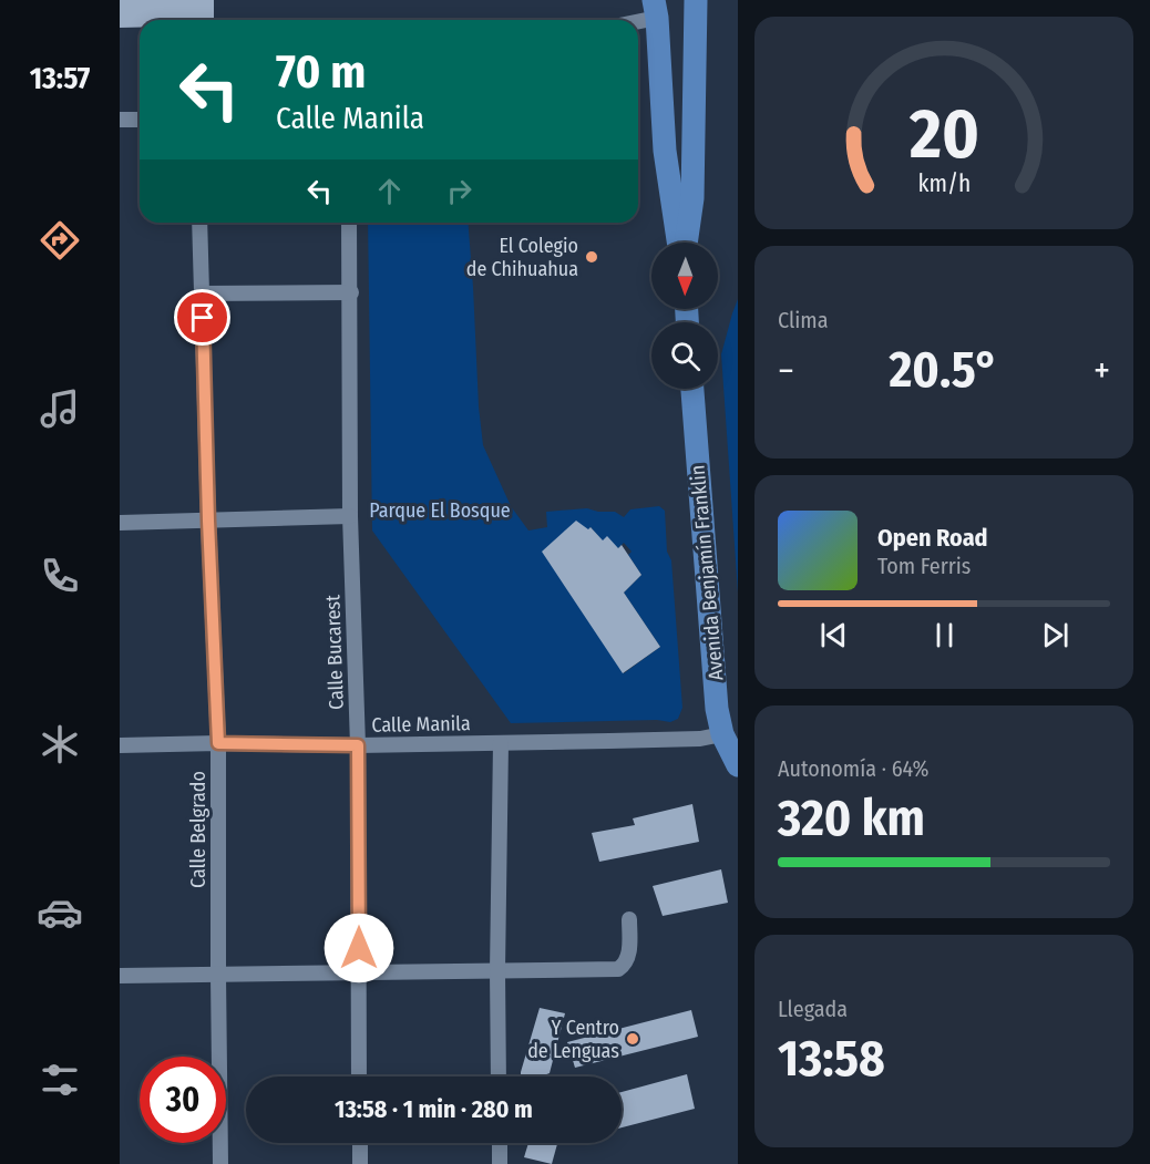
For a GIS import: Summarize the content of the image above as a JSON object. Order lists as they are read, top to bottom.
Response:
{
  "streets": {
    "main road": ["Avenida Benjamín Franklin"],
    "street": ["Calle Bucarest", "Calle Manila", "Calle Belgrado"]
  },
  "crossings": [
    ["Avenida Benjamín Franklin", "Calle Manila"],
    ["Calle Bucarest", "Calle Manila"],
    ["Calle Manila", "Calle Belgrado"]
  ],
  "parks": ["Parque El Bosque"],
  "places": ["El Colegio de Chihuahua", "Y Centro de Lenguas"],
  "north": "bottom",
  "page": {
    "tabs": "13:57",
    "turn": ["70 m", "Calle Manila"],
    "tile": [
      "Clima",
      ["Autonomía · 64%", "320 km"],
      ["Llegada", "13:58"]
    ],
    "heat": ["−", "20.5°", "+"],
    "song": ["Open Road", "Tom Ferris"],
    "limit": "30",
    "trip": "13:58 · 1 min · 280 m",
    "gauge": ["20", "km/h"]
  }
}
